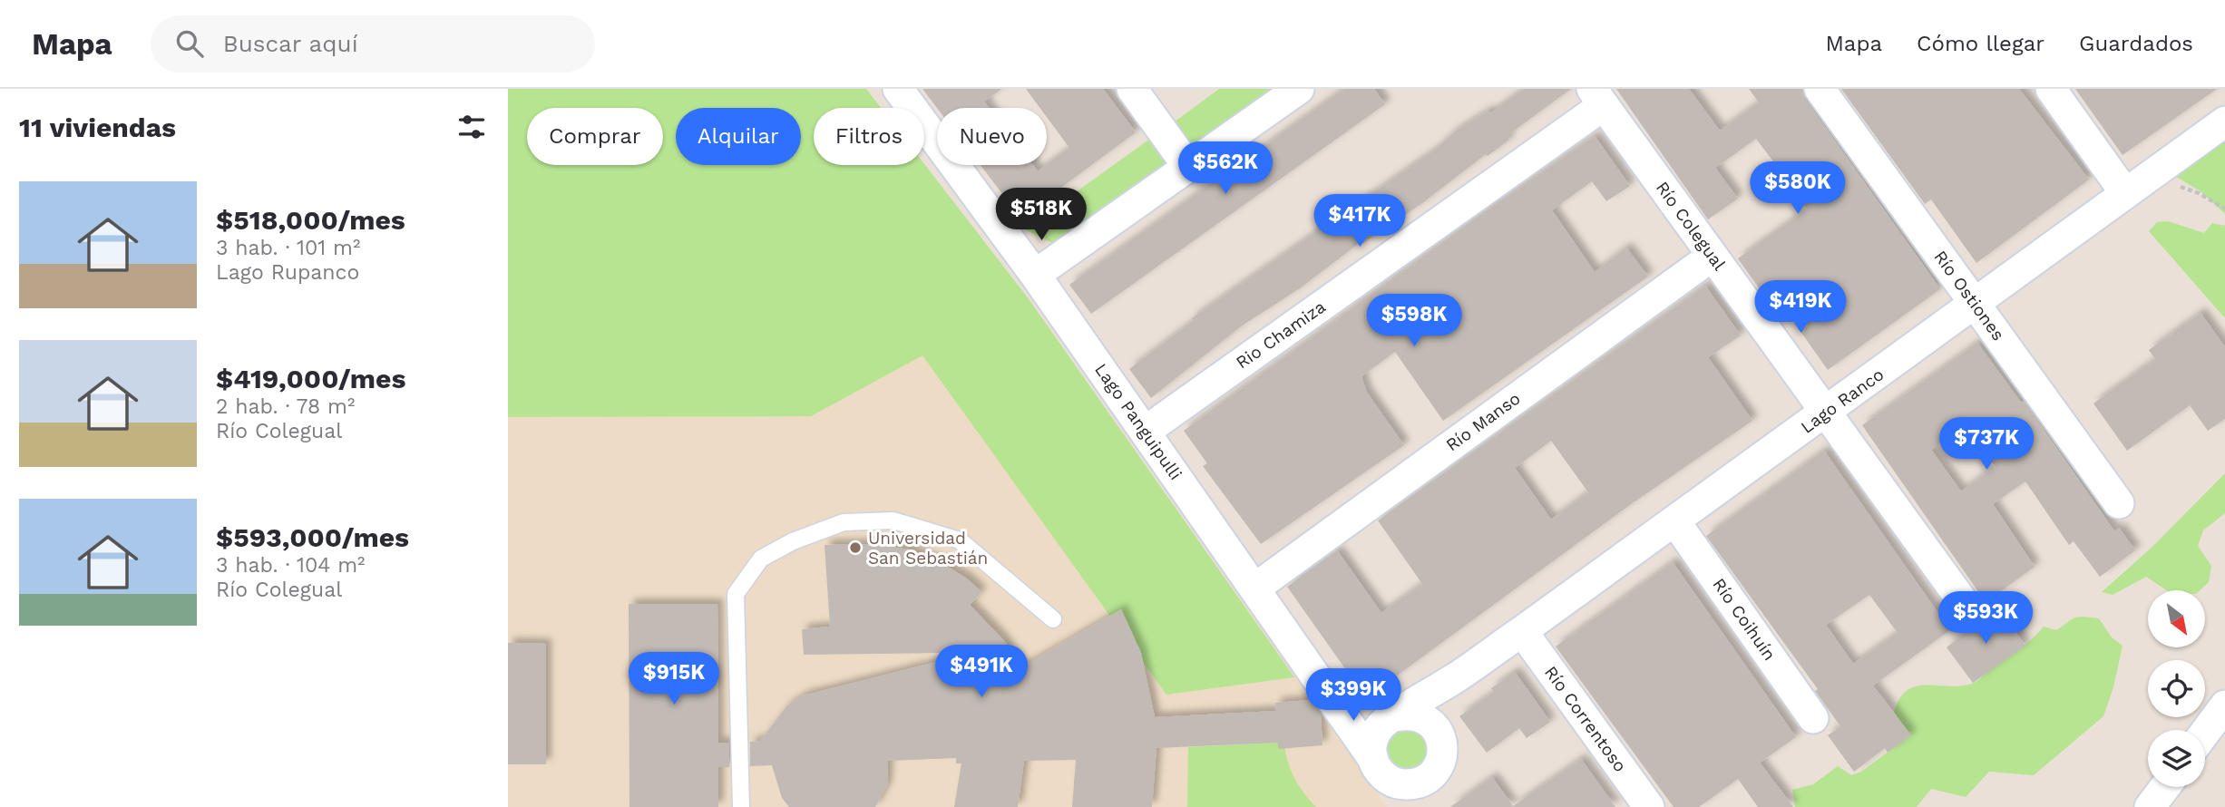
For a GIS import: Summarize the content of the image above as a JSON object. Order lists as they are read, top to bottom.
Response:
{
  "streets": {
    "street": [
      "Río Colegual",
      "Río Ostiones",
      "Rio Chamiza",
      "Lago Ranco",
      "Lago Panguipulli",
      "Río Manso",
      "Río Coihuín",
      "Río Correntoso"
    ]
  },
  "crossings": [
    ["Río Colegual", "Rio Chamiza"],
    ["Río Colegual", "Lago Ranco"],
    ["Río Colegual", "Río Manso"],
    ["Río Ostiones", "Lago Ranco"],
    ["Rio Chamiza", "Lago Panguipulli"],
    ["Lago Ranco", "Lago Panguipulli"],
    ["Lago Ranco", "Río Coihuín"],
    ["Lago Ranco", "Río Correntoso"],
    ["Lago Panguipulli", "Río Manso"]
  ],
  "places": ["Universidad San Sebastián"],
  "north": "bottom right",
  "page": {
    "header": "Mapa",
    "search": "Buscar aquí",
    "nav": ["Mapa", "Cómo llegar", "Guardados"],
    "heading": "11 viviendas",
    "chip": [
      "Comprar",
      "Alquilar",
      "Filtros",
      "Nuevo"
    ],
    "price": [
      "$562K",
      "$580K",
      "$518K",
      "$417K",
      "$419K",
      "$598K",
      "$737K",
      "$593K",
      "$491K",
      "$915K",
      "$399K"
    ],
    "list": [
      {
        "name": "$518,000/mes",
        "note": "3 hab. · 101 m² · Lago Rupanco"
      },
      {
        "name": "$419,000/mes",
        "note": "2 hab. · 78 m² · Río Colegual"
      },
      {
        "name": "$593,000/mes",
        "note": "3 hab. · 104 m² · Río Colegual"
      }
    ]
  }
}
